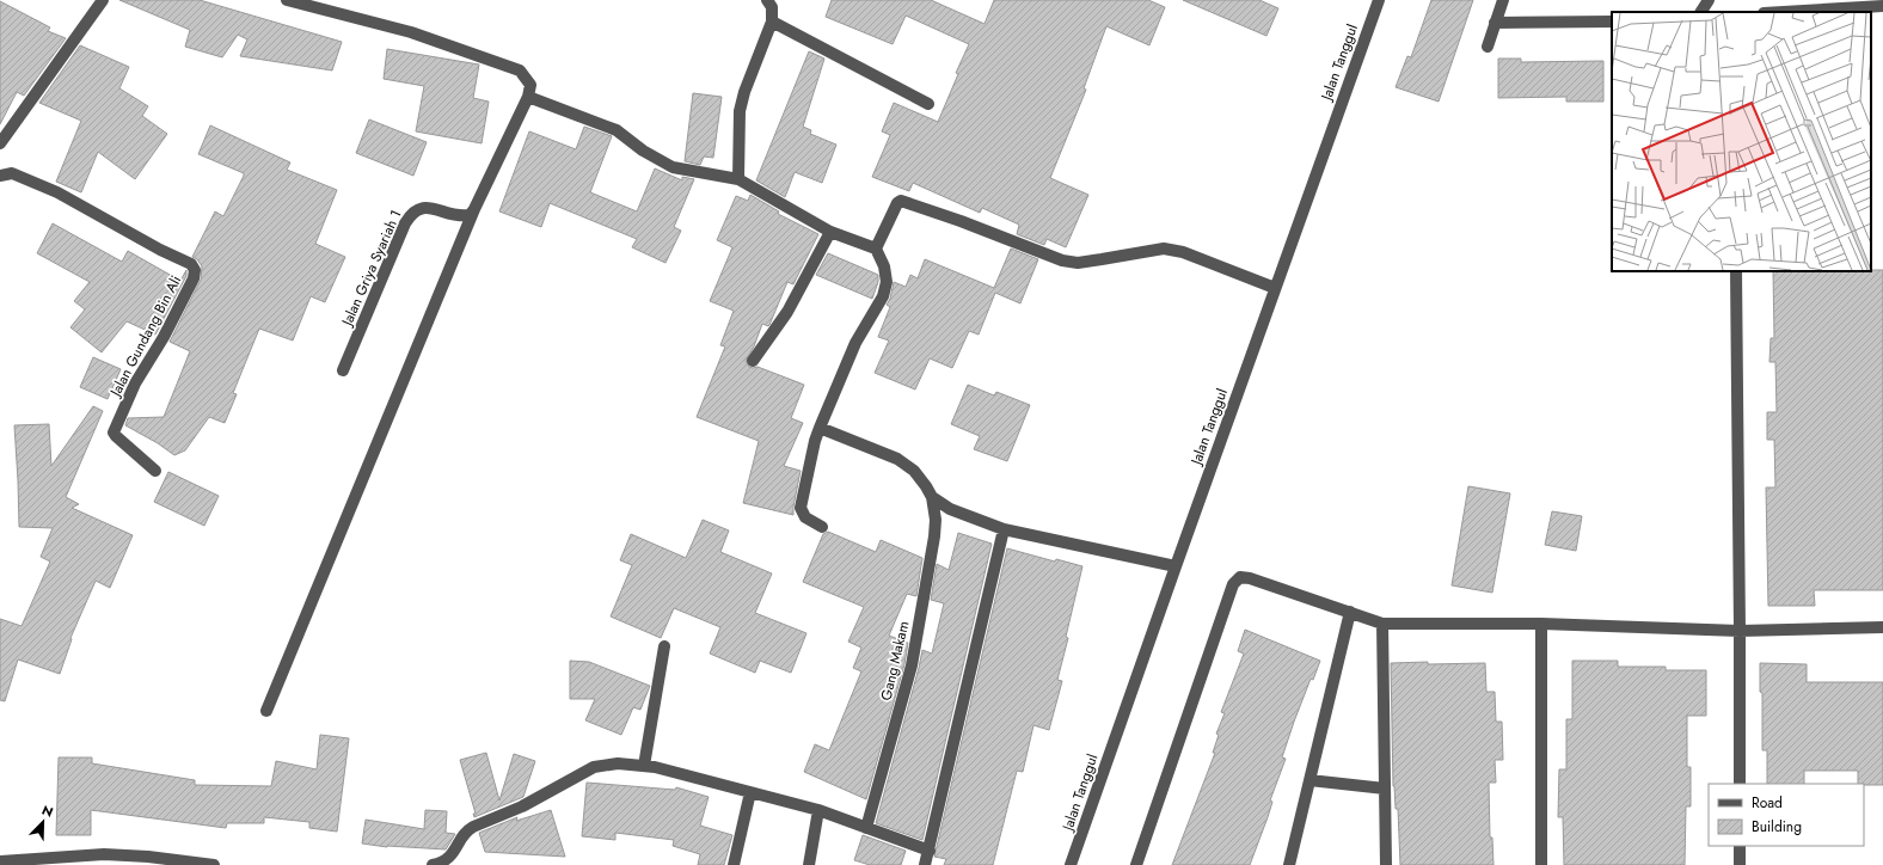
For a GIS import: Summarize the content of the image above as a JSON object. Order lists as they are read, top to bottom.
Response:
{
  "streets": {
    "street": [
      "Jalan Tanggul",
      "Jalan Griya Syariah 1",
      "Jalan Gundang Bin Ali",
      "Gang Makam"
    ]
  },
  "legend": ["Road", "Building"],
  "north": "top right"
}
